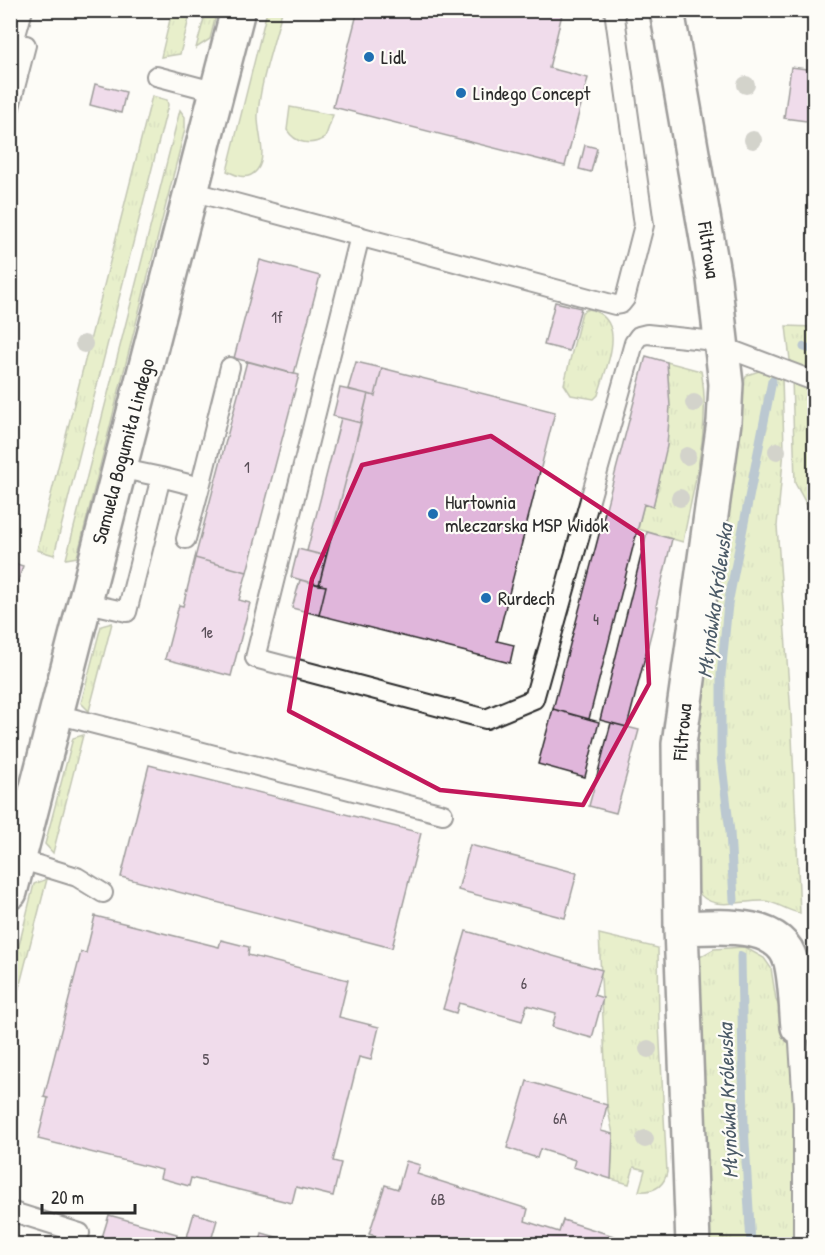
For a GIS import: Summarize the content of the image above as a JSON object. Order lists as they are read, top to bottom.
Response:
{
  "streets": {
    "street": ["Filtrowa", "Samuela Bogumiła Lindego"]
  },
  "water": ["Młynówka Królewska"],
  "places": [
    "Lidl",
    "Lindego Concept",
    "Hurtownia mleczarska MSP Widok",
    "Rurdech"
  ],
  "house_numbers": [
    "1f",
    "1",
    "4",
    "1e",
    "6",
    "5",
    "6A",
    "6B"
  ],
  "scale_bar": "20 m"
}
